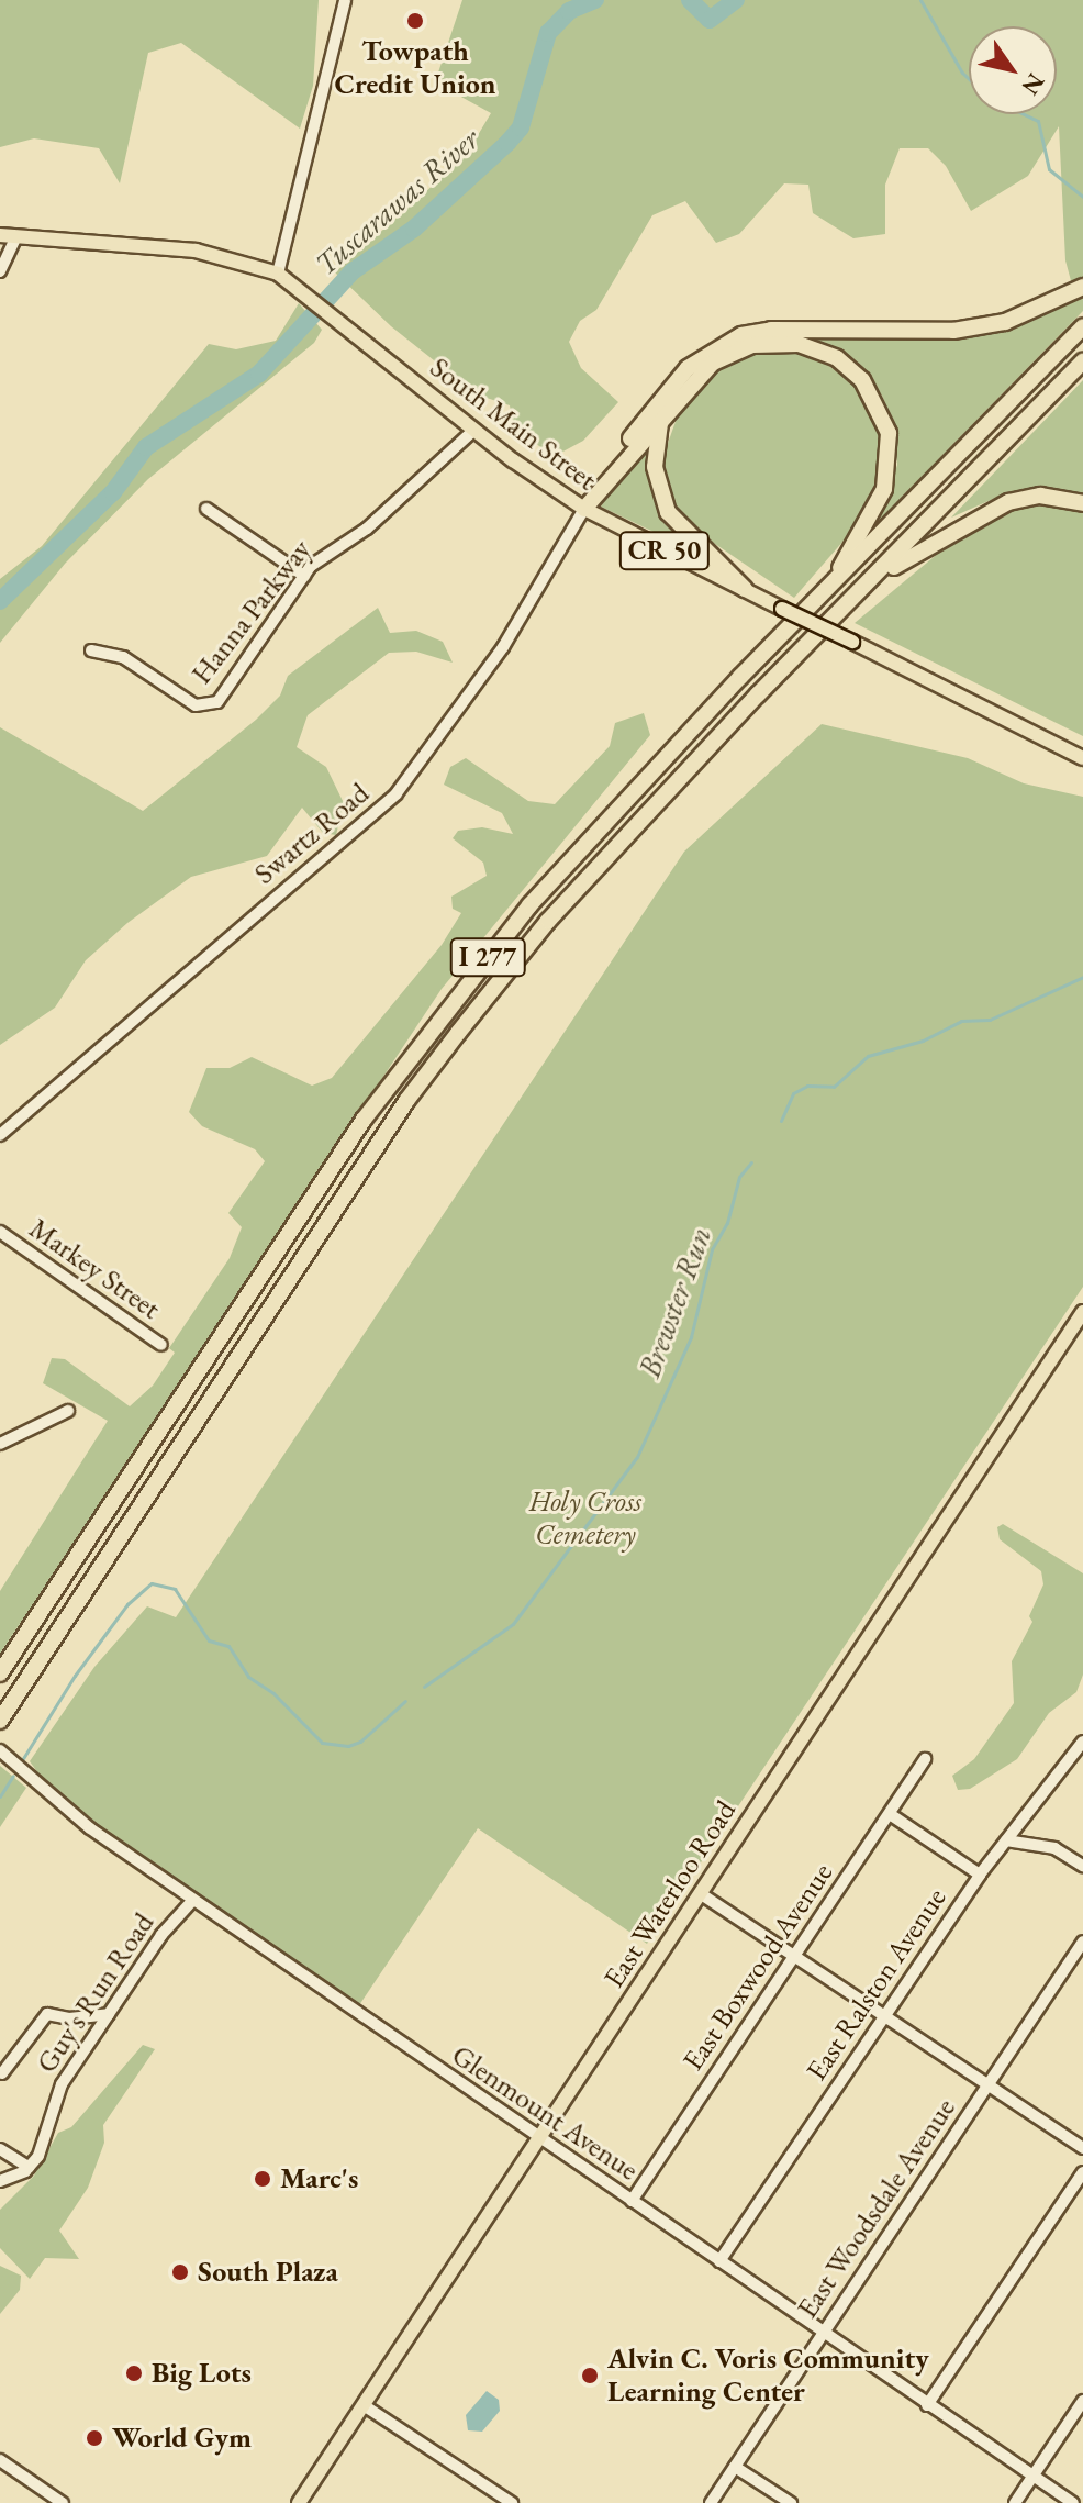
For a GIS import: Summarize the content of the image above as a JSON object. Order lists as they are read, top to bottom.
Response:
{
  "streets": {
    "highway": ["I 277"],
    "main road": ["South Main Street", "CR 50", "East Waterloo Road"],
    "street": [
      "Hanna Parkway",
      "Swartz Road",
      "Markey Street",
      "East Boxwood Avenue",
      "East Ralston Avenue",
      "Guy's Run Road",
      "Glenmount Avenue",
      "East Woodsdale Avenue"
    ]
  },
  "crossings": [
    ["South Main Street", "Hanna Parkway"],
    ["South Main Street", "Swartz Road"],
    ["East Waterloo Road", "Glenmount Avenue"],
    ["East Boxwood Avenue", "Glenmount Avenue"],
    ["East Ralston Avenue", "Glenmount Avenue"],
    ["Guy's Run Road", "Glenmount Avenue"],
    ["Glenmount Avenue", "East Woodsdale Avenue"]
  ],
  "water": ["Tuscarawas River", "Brewster Run"],
  "parks": ["Holy Cross Cemetery"],
  "places": [
    "Towpath Credit Union",
    "Marc's",
    "South Plaza",
    "Big Lots",
    "Alvin C. Voris Community Learning Center",
    "World Gym"
  ],
  "north": "bottom right"
}
